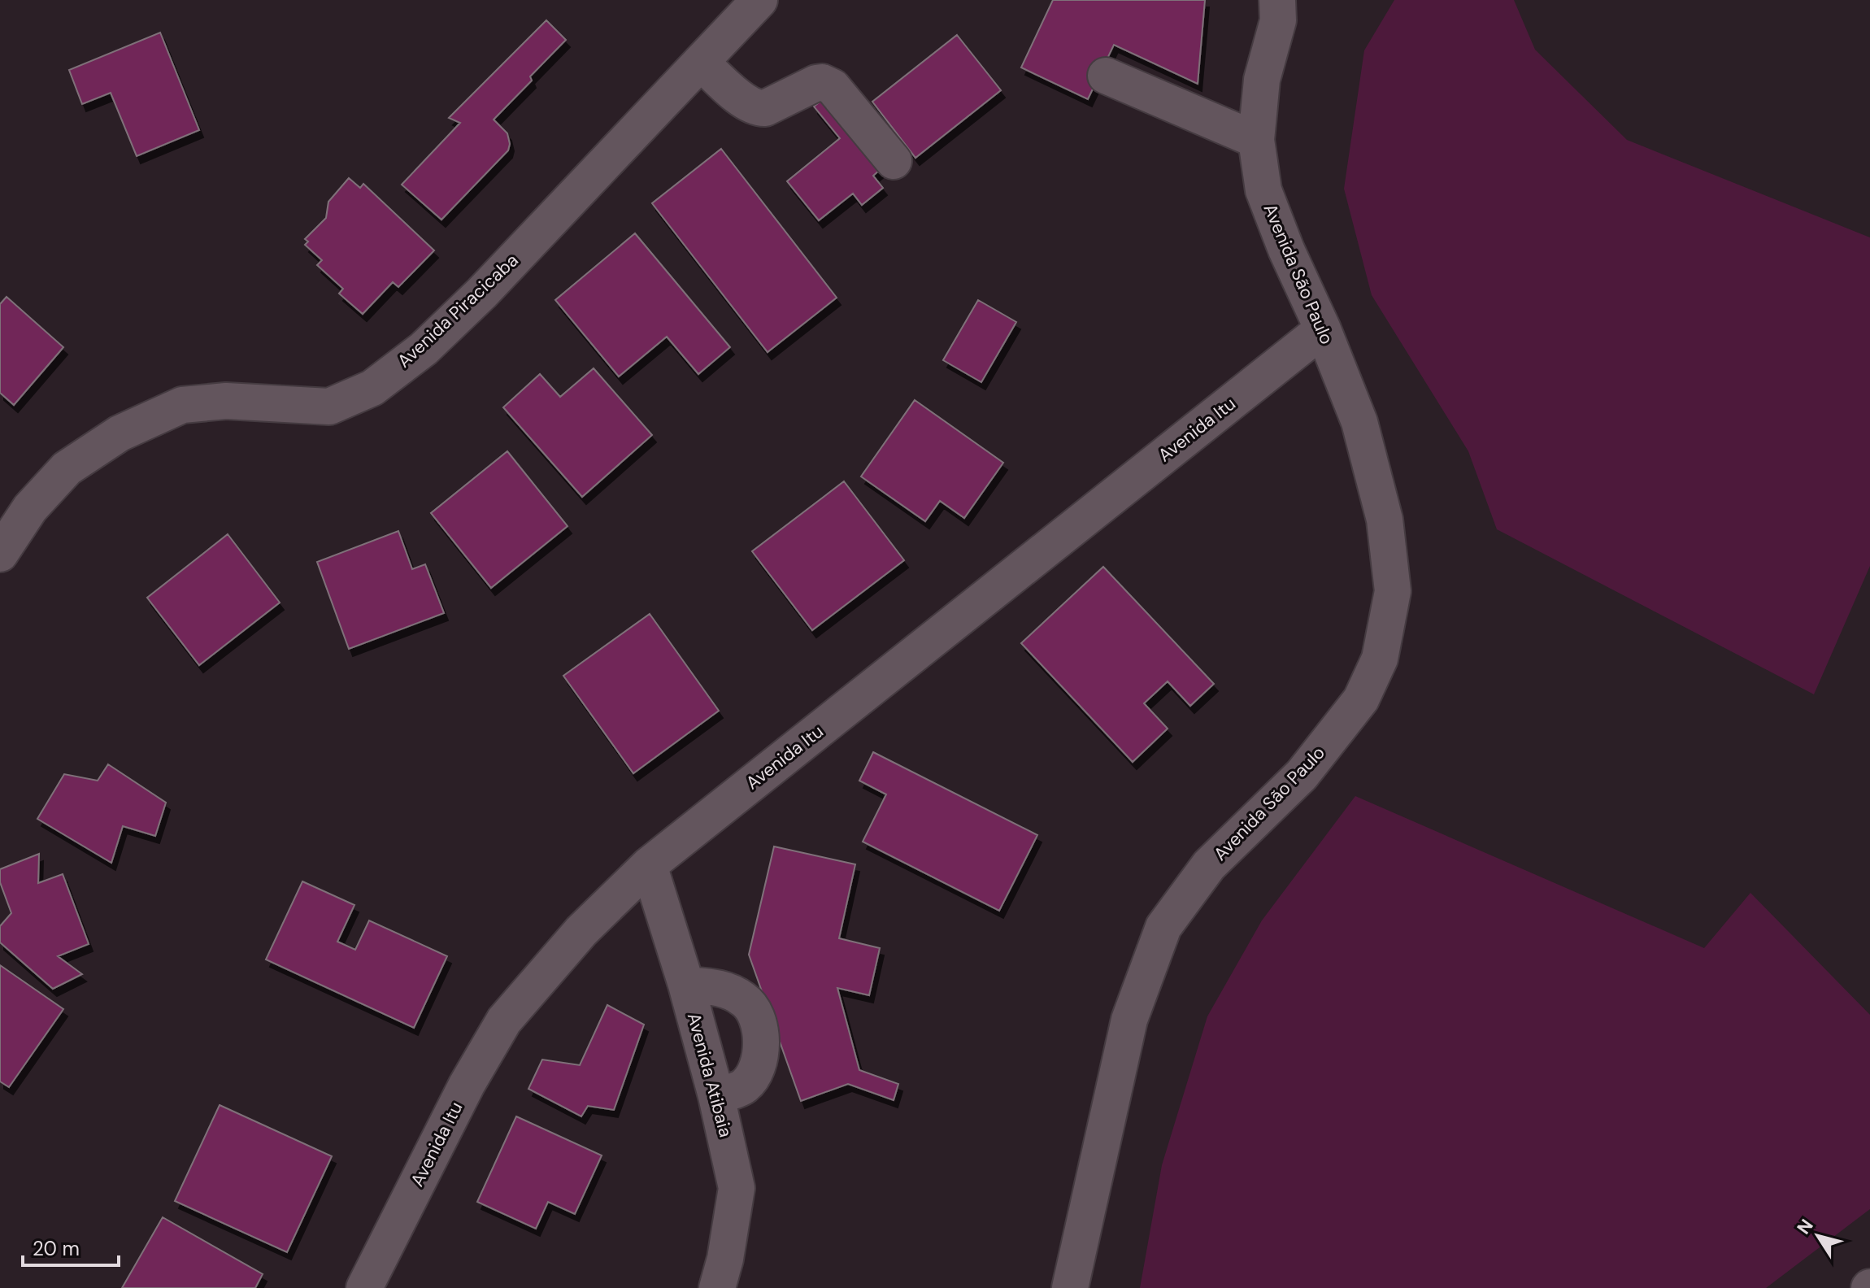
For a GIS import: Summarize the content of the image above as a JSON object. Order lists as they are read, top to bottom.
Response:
{
  "streets": {
    "street": [
      "Avenida São Paulo",
      "Avenida Piracicaba",
      "Avenida Itu",
      "Avenida Atibaia"
    ]
  },
  "crossings": [
    ["Avenida São Paulo", "Avenida Itu"],
    ["Avenida Itu", "Avenida Atibaia"]
  ],
  "scale_bar": "20 m",
  "north": "top left"
}
